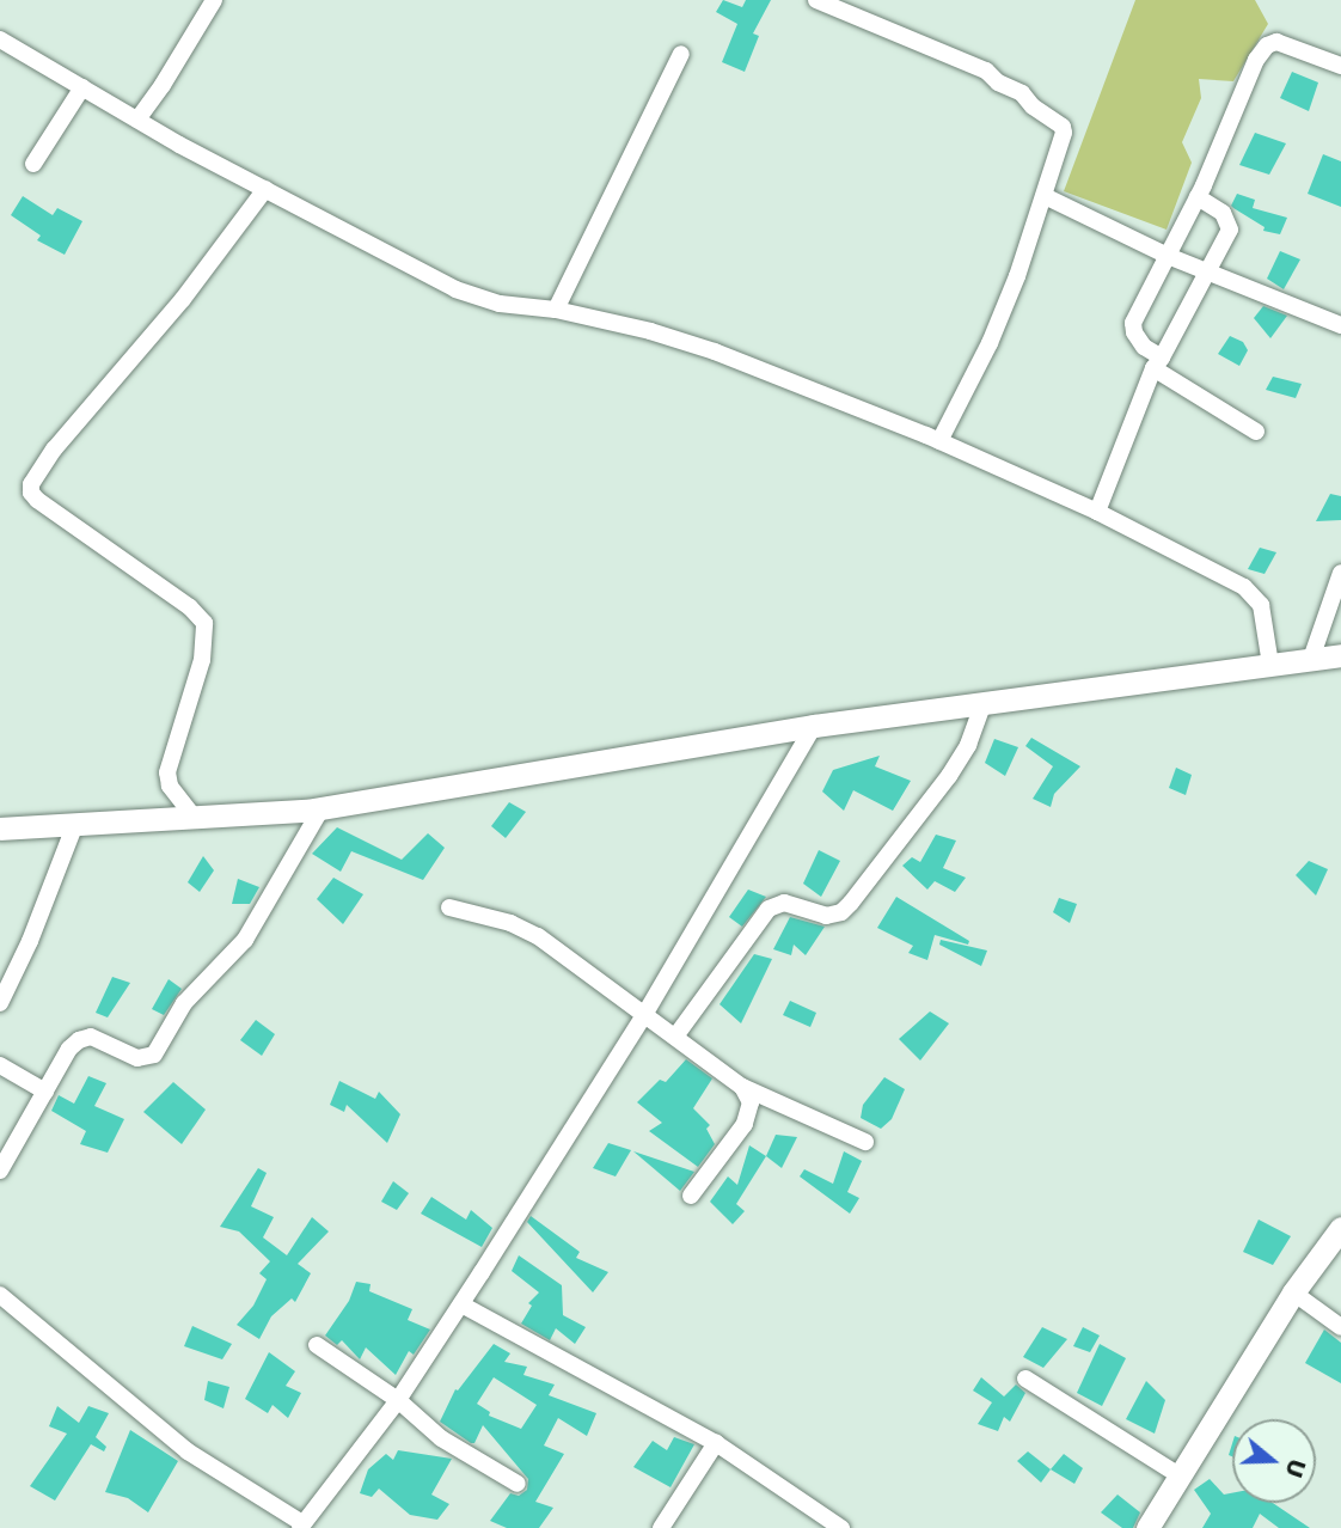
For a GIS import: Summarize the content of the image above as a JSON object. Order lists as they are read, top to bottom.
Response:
{
  "north": "right"
}
